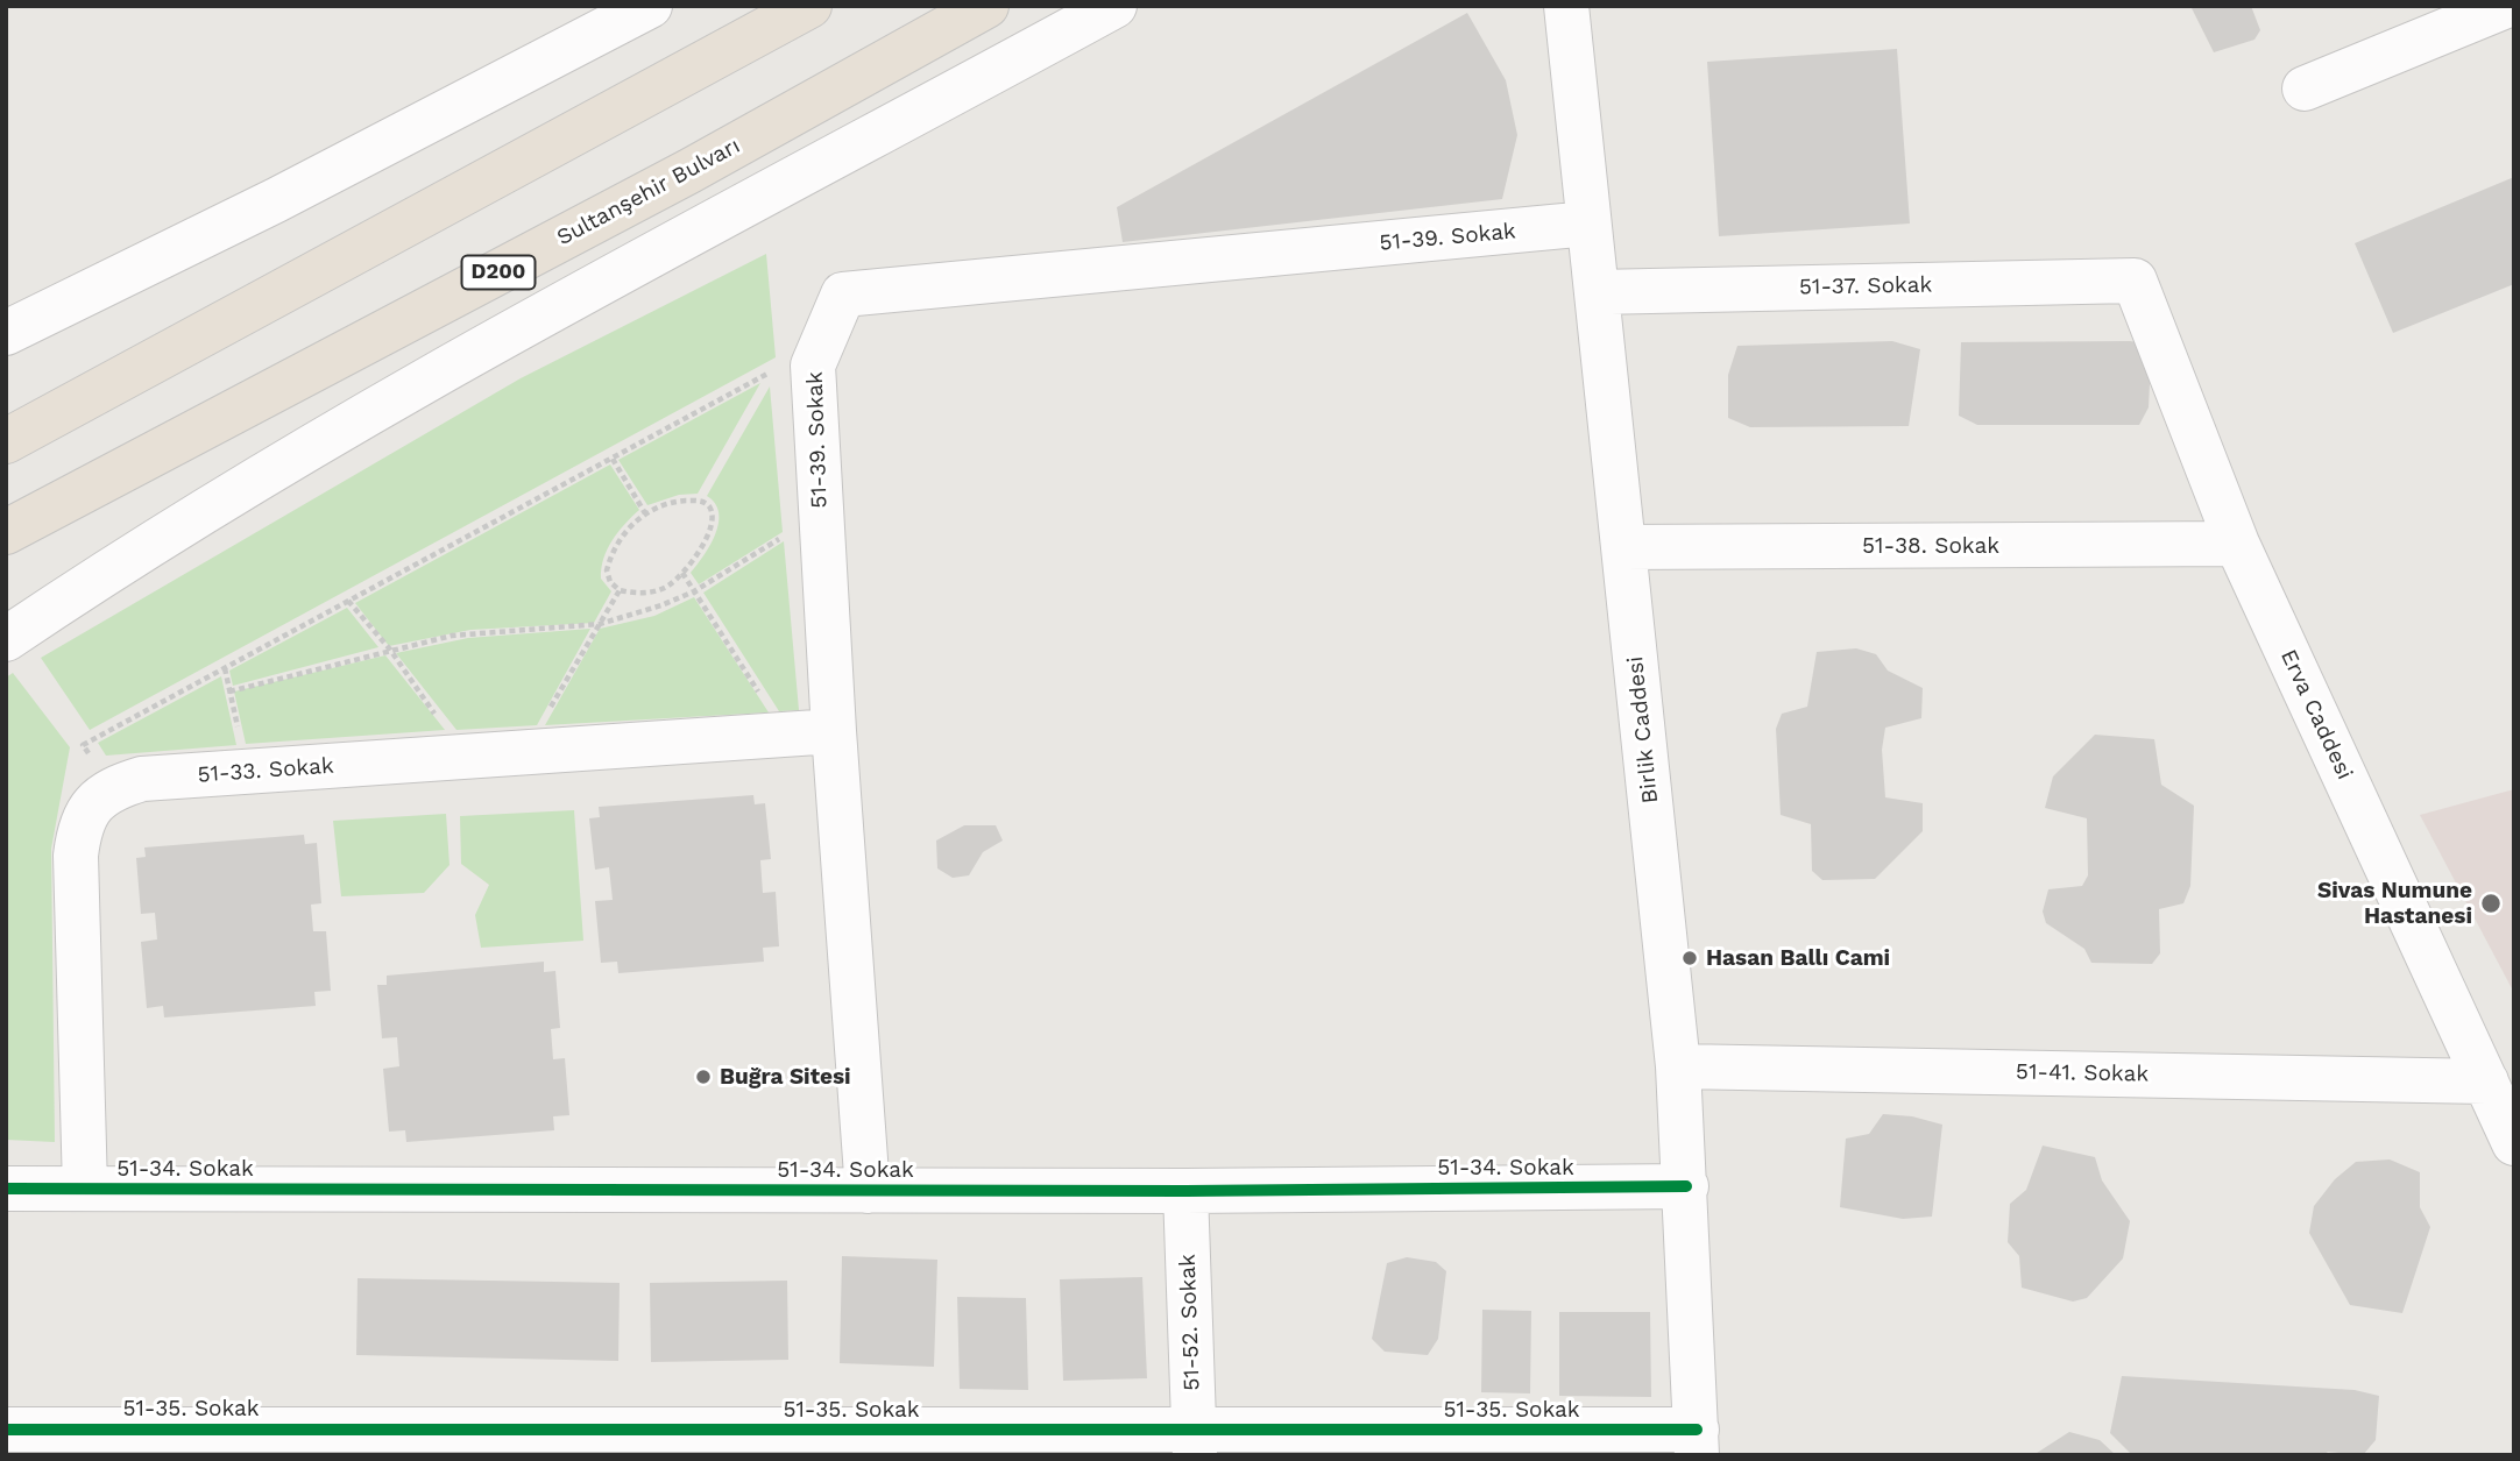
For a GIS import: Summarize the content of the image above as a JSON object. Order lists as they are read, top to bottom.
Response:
{
  "streets": {
    "highway": ["Sultanşehir Bulvarı", "D200"],
    "street": [
      "51-39. Sokak",
      "51-37. Sokak",
      "51-38. Sokak",
      "Erva Caddesi",
      "Birlik Caddesi",
      "51-33. Sokak",
      "51-41. Sokak",
      "51-34. Sokak",
      "51-52. Sokak",
      "51-35. Sokak"
    ]
  },
  "crossings": [
    ["51-39. Sokak", "Birlik Caddesi"],
    ["51-39. Sokak", "51-33. Sokak"],
    ["51-39. Sokak", "51-34. Sokak"],
    ["51-37. Sokak", "Erva Caddesi"],
    ["51-37. Sokak", "Birlik Caddesi"],
    ["51-38. Sokak", "Erva Caddesi"],
    ["51-38. Sokak", "Birlik Caddesi"],
    ["Erva Caddesi", "51-41. Sokak"],
    ["Birlik Caddesi", "51-41. Sokak"],
    ["Birlik Caddesi", "51-34. Sokak"],
    ["Birlik Caddesi", "51-35. Sokak"],
    ["51-34. Sokak", "51-52. Sokak"],
    ["51-52. Sokak", "51-35. Sokak"]
  ],
  "places": ["Sivas Numune Hastanesi", "Hasan Ballı Cami", "Buğra Sitesi"]
}
